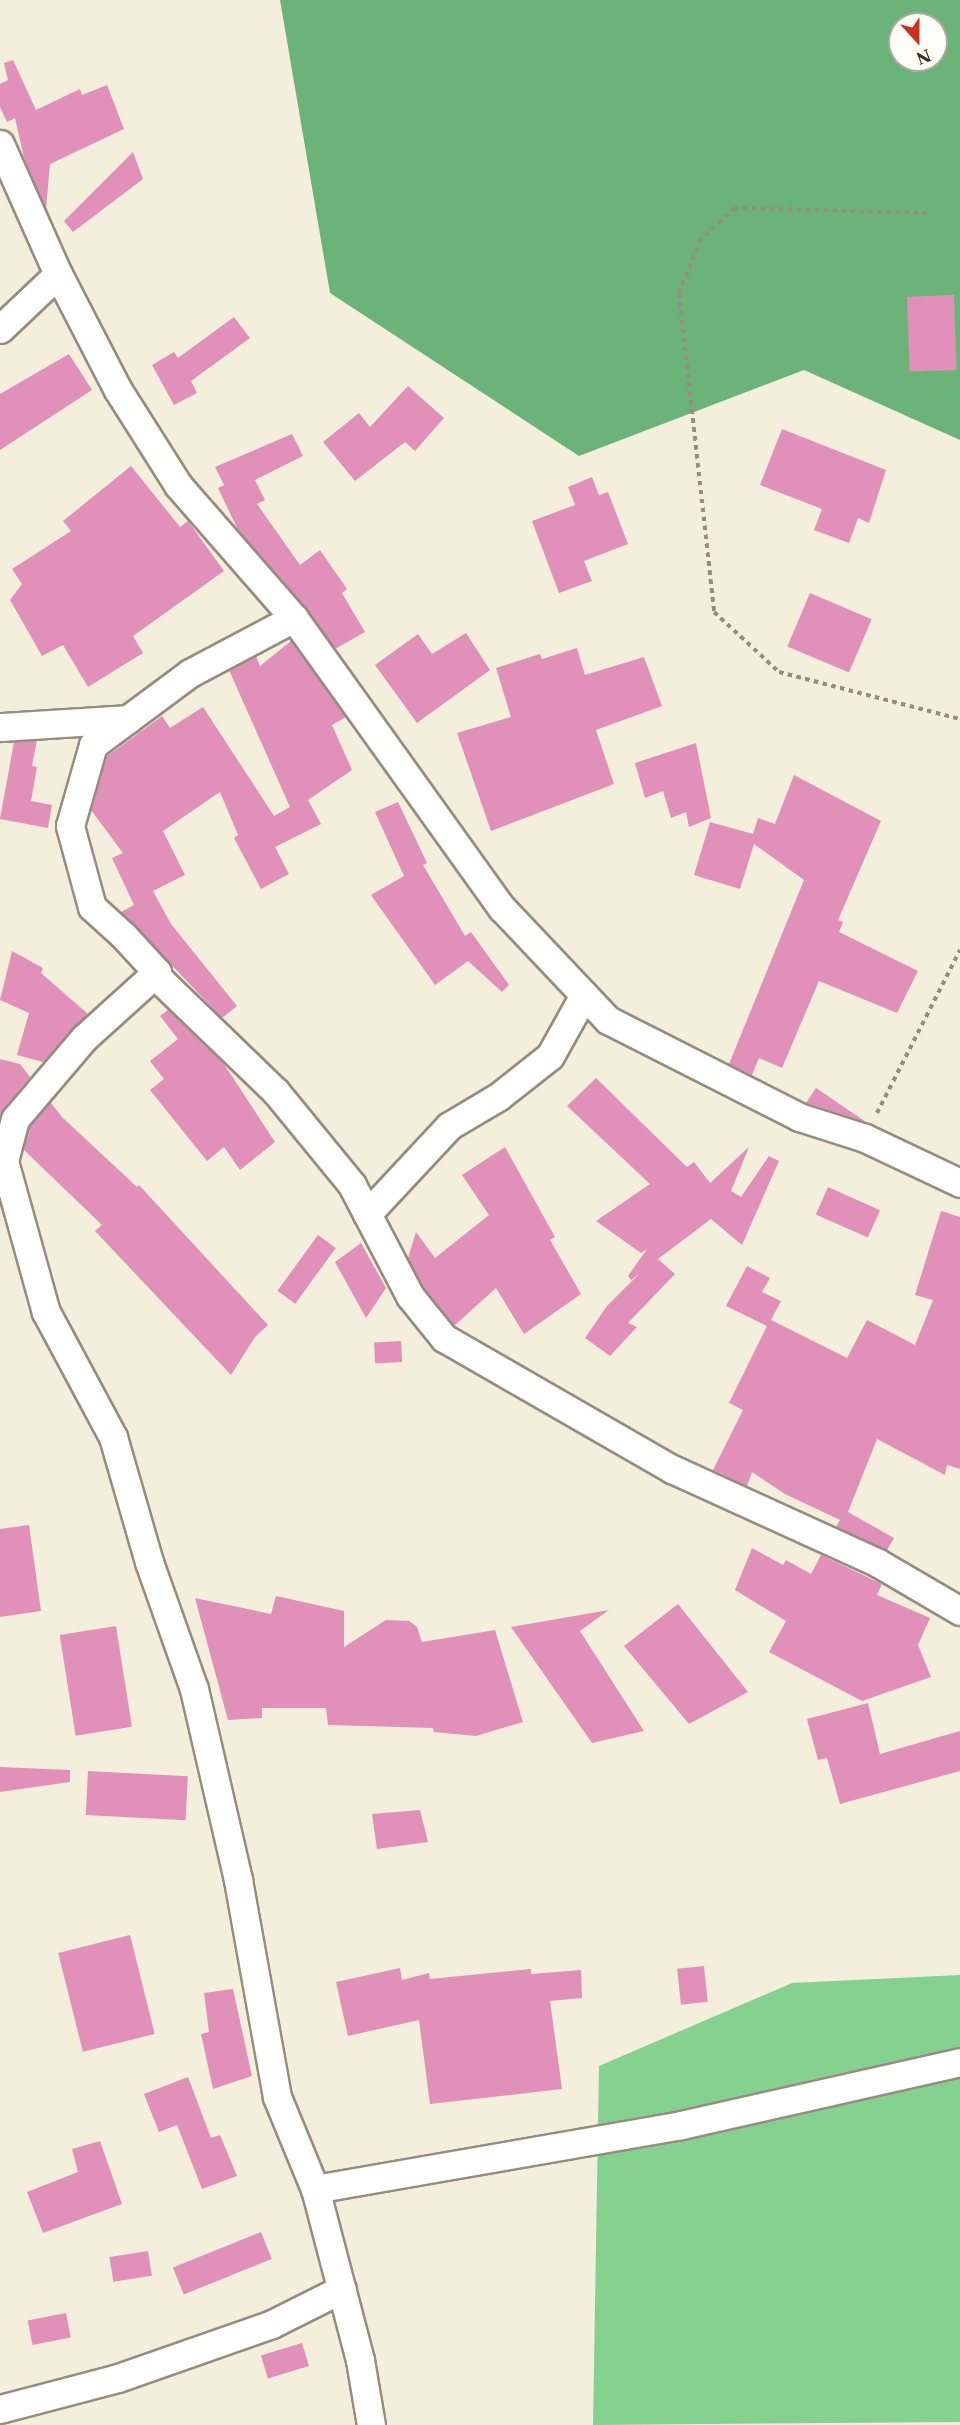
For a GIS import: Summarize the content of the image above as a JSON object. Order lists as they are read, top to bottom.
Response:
{
  "north": "bottom"
}
